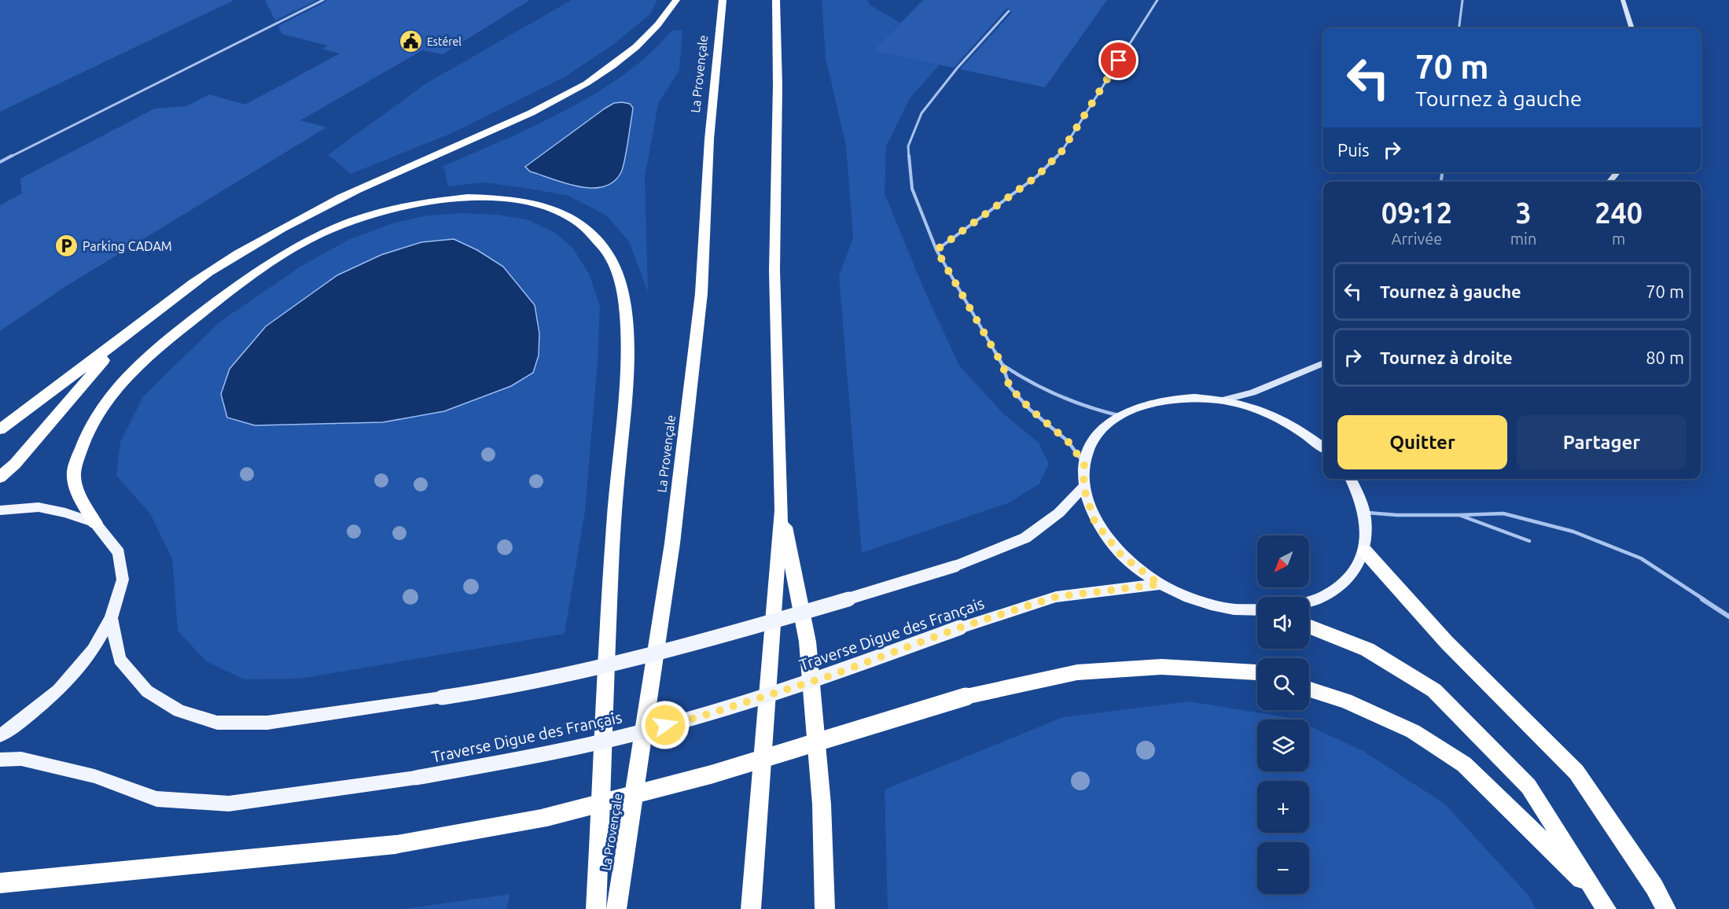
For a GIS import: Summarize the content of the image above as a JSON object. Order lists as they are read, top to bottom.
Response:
{
  "streets": {
    "highway": ["La Provençale"],
    "main road": ["Traverse Digue des Français"]
  },
  "places": {
    "public building": ["Estérel"],
    "parking": ["Parking CADAM"]
  },
  "north": "bottom left",
  "page": {
    "turn": ["70 m", "Tournez à gauche"],
    "then": "Puis",
    "eta": [
      "09:12",
      "Arrivée",
      "3",
      "min",
      "240",
      "m"
    ],
    "list": [
      {
        "name": "Tournez à gauche",
        "value": "70 m"
      },
      {
        "name": "Tournez à droite",
        "value": "80 m"
      }
    ],
    "buttons": ["Quitter", "Partager"],
    "map_buttons": ["+", "−"]
  }
}
